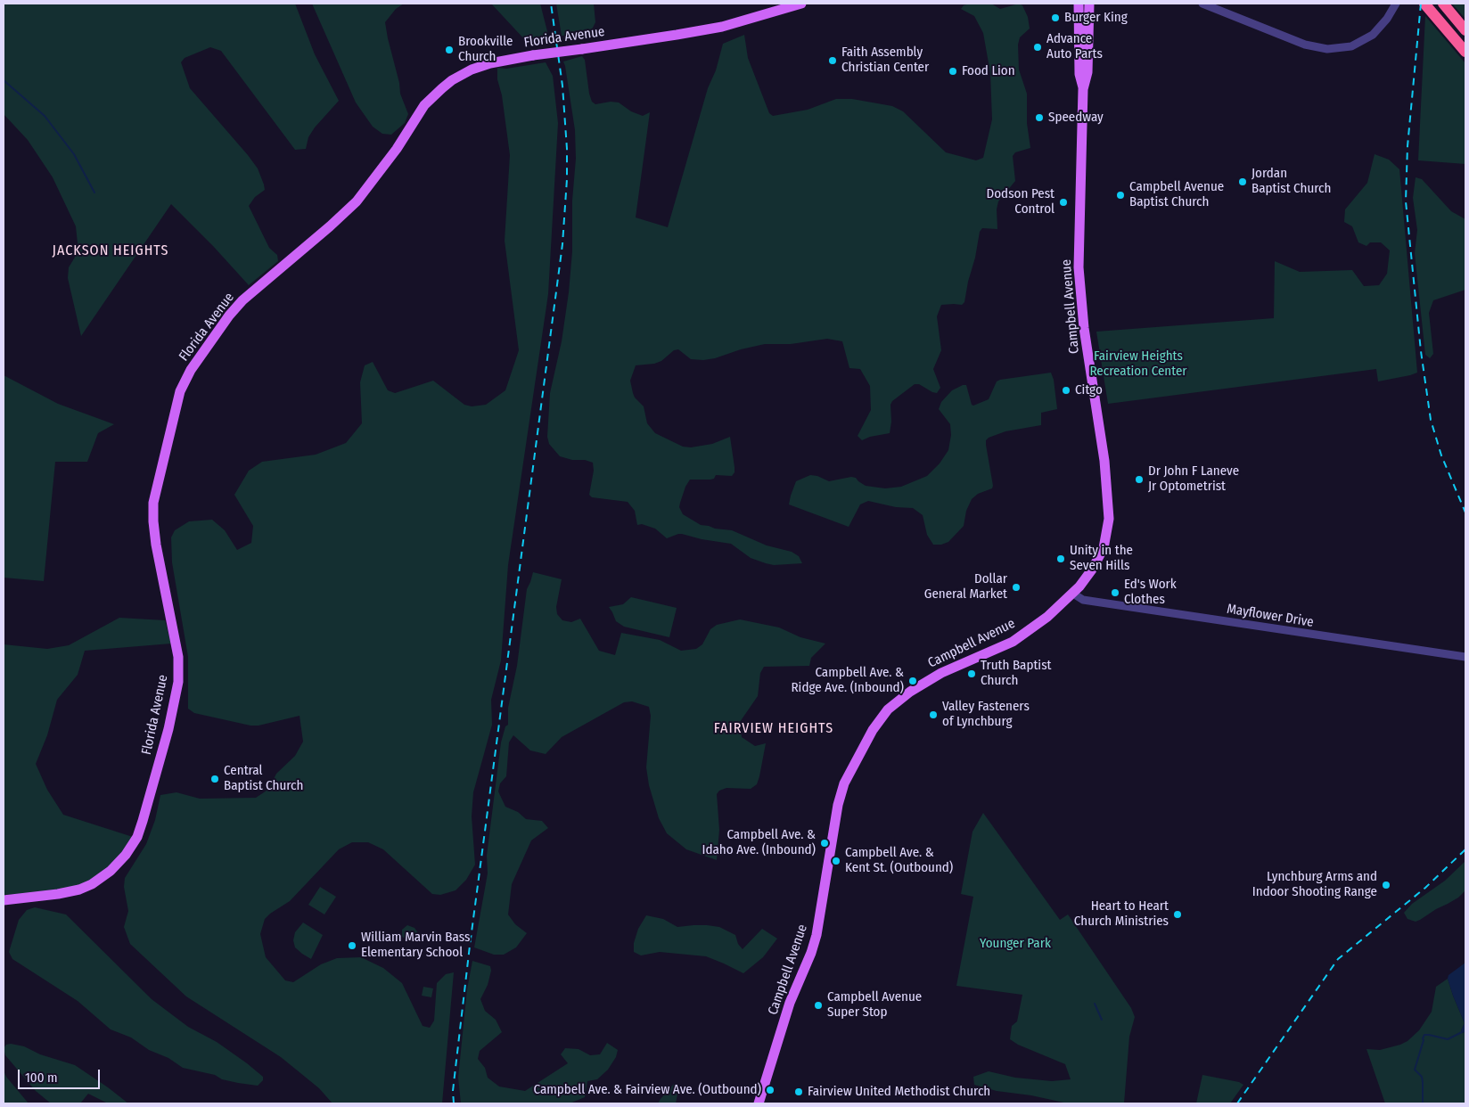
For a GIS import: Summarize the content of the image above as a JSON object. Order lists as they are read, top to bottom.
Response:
{
  "streets": {
    "main road": ["Florida Avenue", "Campbell Avenue"],
    "street": ["Mayflower Drive"]
  },
  "crossings": [
    ["Campbell Avenue", "Mayflower Drive"]
  ],
  "districts": ["JACKSON HEIGHTS", "FAIRVIEW HEIGHTS"],
  "parks": ["Fairview Heights Recreation Center", "Younger Park"],
  "places": [
    "Burger King",
    "Advance Auto Parts",
    "Brookville Church",
    "Faith Assembly Christian Center",
    "Food Lion",
    "Speedway",
    "Jordan Baptist Church",
    "Campbell Avenue Baptist Church",
    "Dodson Pest Control",
    "Citgo",
    "Dr John F Laneve Jr Optometrist",
    "Unity in the Seven Hills",
    "Dollar General Market",
    "Ed's Work Clothes",
    "Truth Baptist Church",
    "Campbell Ave. & Ridge Ave. (Inbound)",
    "Valley Fasteners of Lynchburg",
    "Central Baptist Church",
    "Campbell Ave. & Idaho Ave. (Inbound)",
    "Campbell Ave. & Kent St. (Outbound)",
    "Lynchburg Arms and Indoor Shooting Range",
    "Heart to Heart Church Ministries",
    "William Marvin Bass Elementary School",
    "Campbell Avenue Super Stop",
    "Campbell Ave. & Fairview Ave. (Outbound)",
    "Fairview United Methodist Church"
  ],
  "scale_bar": "100 m"
}
